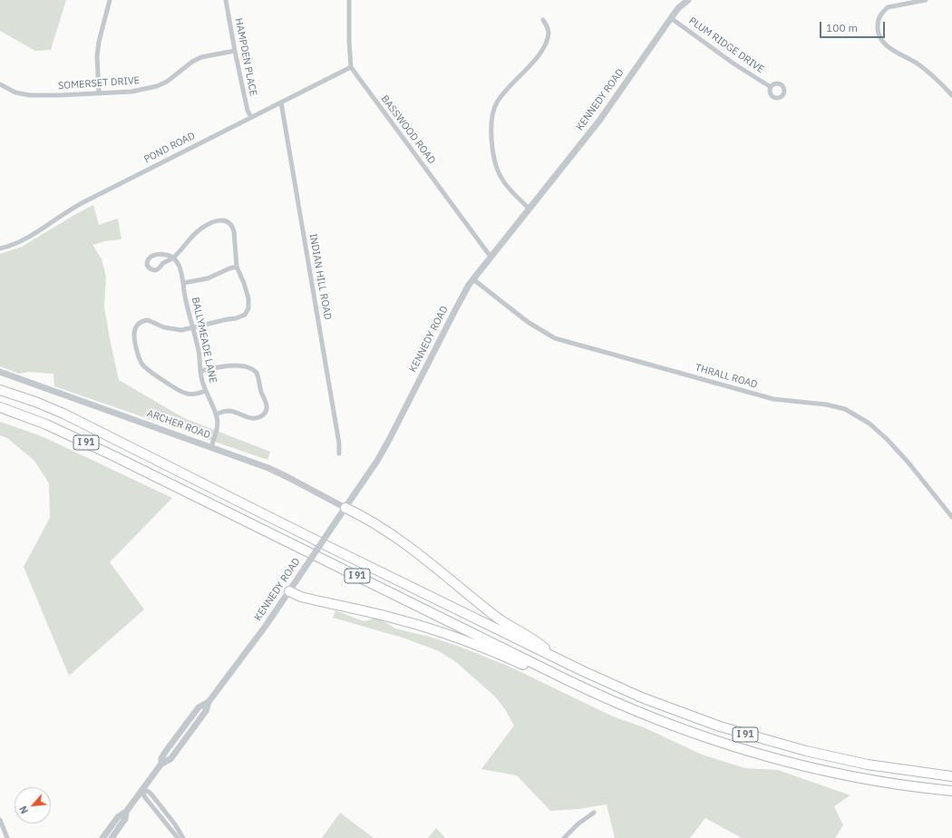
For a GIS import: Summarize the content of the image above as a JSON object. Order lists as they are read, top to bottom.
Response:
{
  "streets": {
    "highway": ["I 91"],
    "street": [
      "PLUM RIDGE DRIVE",
      "HAMPDEN PLACE",
      "SOMERSET DRIVE",
      "KENNEDY ROAD",
      "BASSWOOD ROAD",
      "POND ROAD",
      "INDIAN HILL ROAD",
      "BALLYMEADE LANE",
      "THRALL ROAD",
      "ARCHER ROAD"
    ]
  },
  "crossings": [
    ["PLUM RIDGE DRIVE", "KENNEDY ROAD"],
    ["HAMPDEN PLACE", "SOMERSET DRIVE"],
    ["HAMPDEN PLACE", "POND ROAD"],
    ["KENNEDY ROAD", "BASSWOOD ROAD"],
    ["KENNEDY ROAD", "THRALL ROAD"],
    ["KENNEDY ROAD", "ARCHER ROAD"],
    ["BASSWOOD ROAD", "POND ROAD"],
    ["POND ROAD", "INDIAN HILL ROAD"],
    ["BALLYMEADE LANE", "ARCHER ROAD"]
  ],
  "scale_bar": "100 m",
  "north": "bottom left"
}
